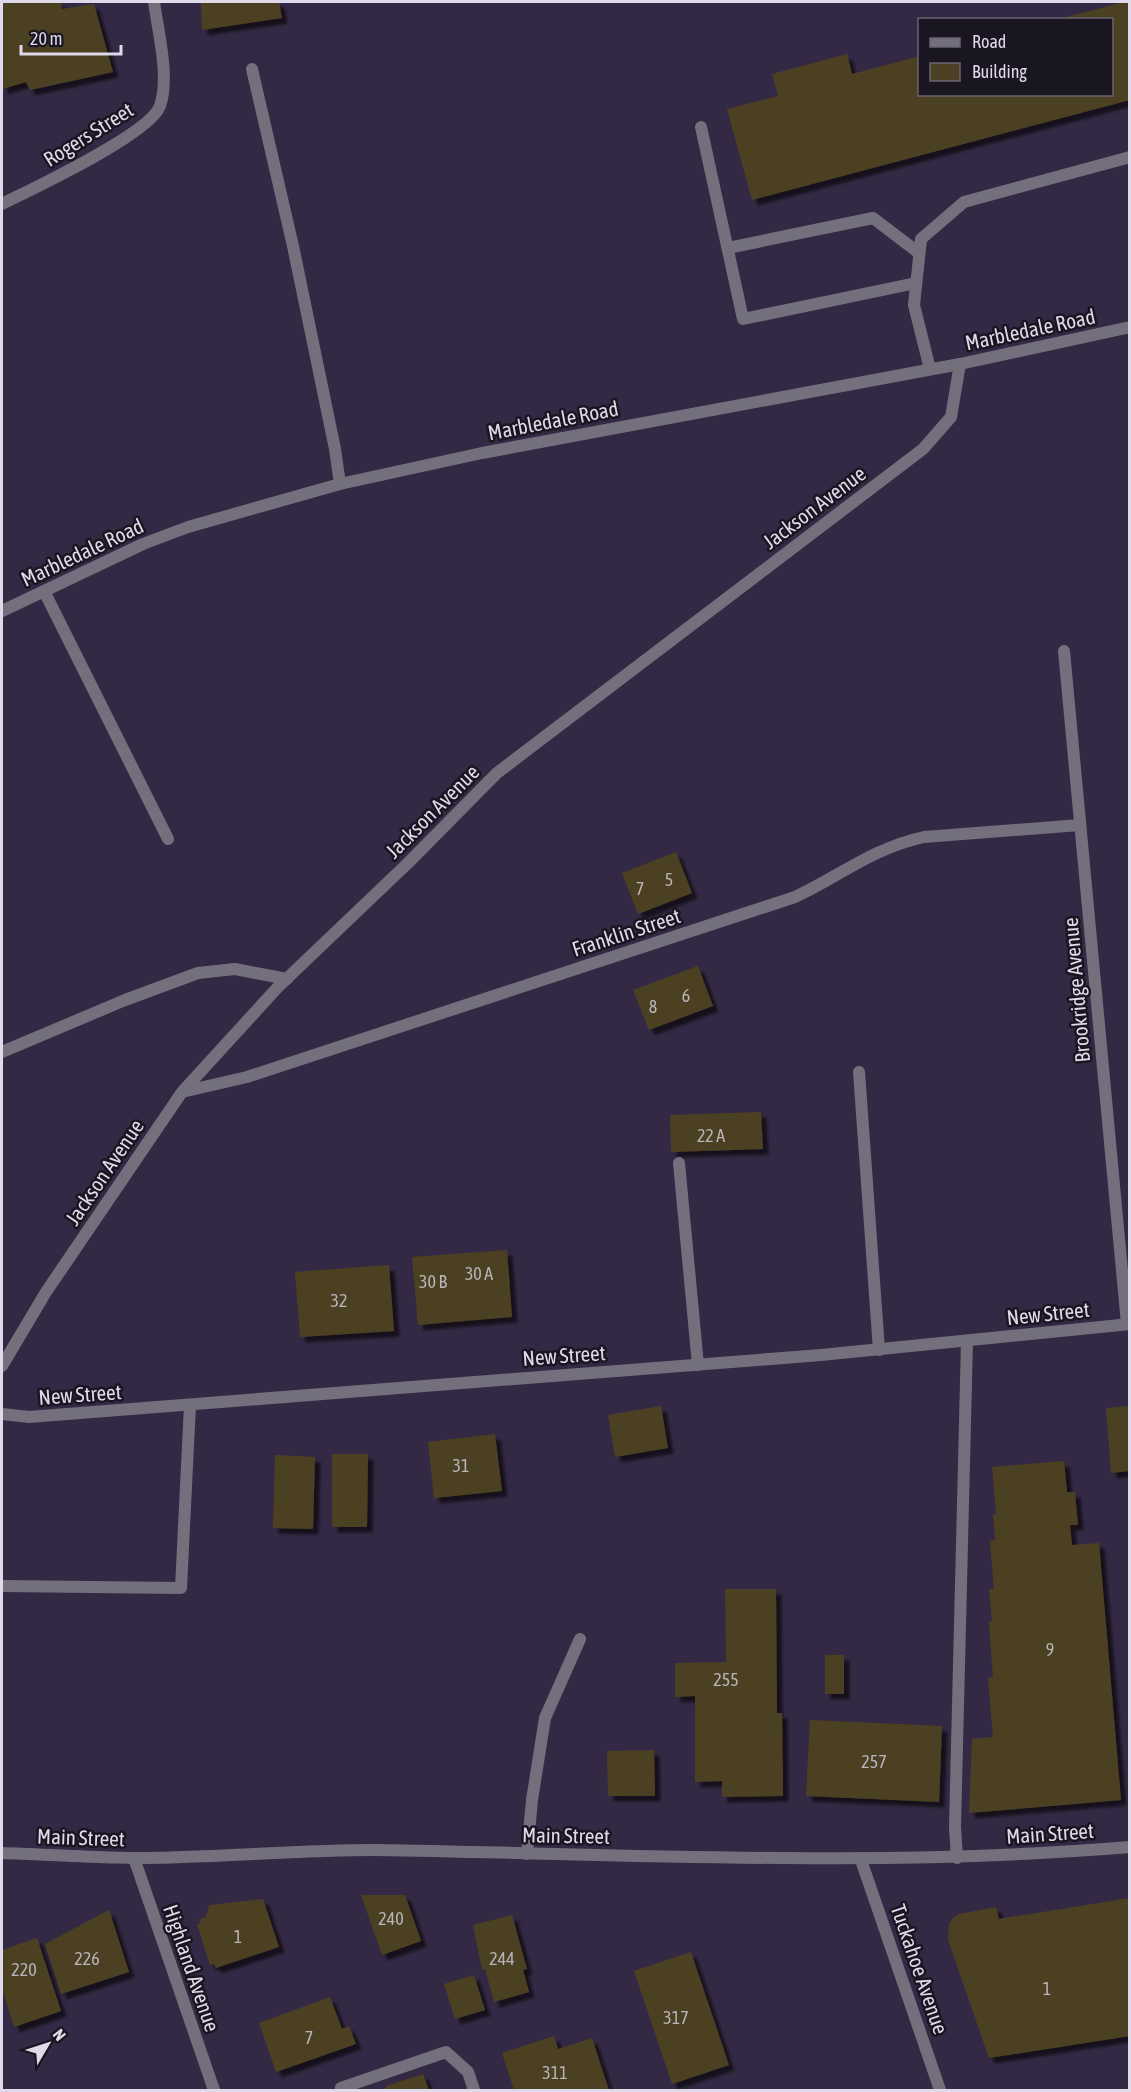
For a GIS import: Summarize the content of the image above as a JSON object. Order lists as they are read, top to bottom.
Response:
{
  "streets": {
    "street": [
      "Rogers Street",
      "Marbledale Road",
      "Jackson Avenue",
      "Franklin Street",
      "Brookridge Avenue",
      "New Street",
      "Main Street",
      "Highland Avenue",
      "Tuckahoe Avenue"
    ]
  },
  "crossings": [
    ["Marbledale Road", "Jackson Avenue"],
    ["Jackson Avenue", "Franklin Street"],
    ["Franklin Street", "Brookridge Avenue"],
    ["Brookridge Avenue", "New Street"],
    ["Main Street", "Highland Avenue"],
    ["Main Street", "Tuckahoe Avenue"]
  ],
  "house_numbers": [
    "5",
    "7",
    "6",
    "8",
    "22 A",
    "30 A",
    "30 B",
    "32",
    "31",
    "9",
    "255",
    "257",
    "240",
    "1",
    "226",
    "244",
    "220",
    "1",
    "317",
    "7",
    "311"
  ],
  "legend": ["Road", "Building"],
  "scale_bar": "20 m",
  "north": "top right"
}
